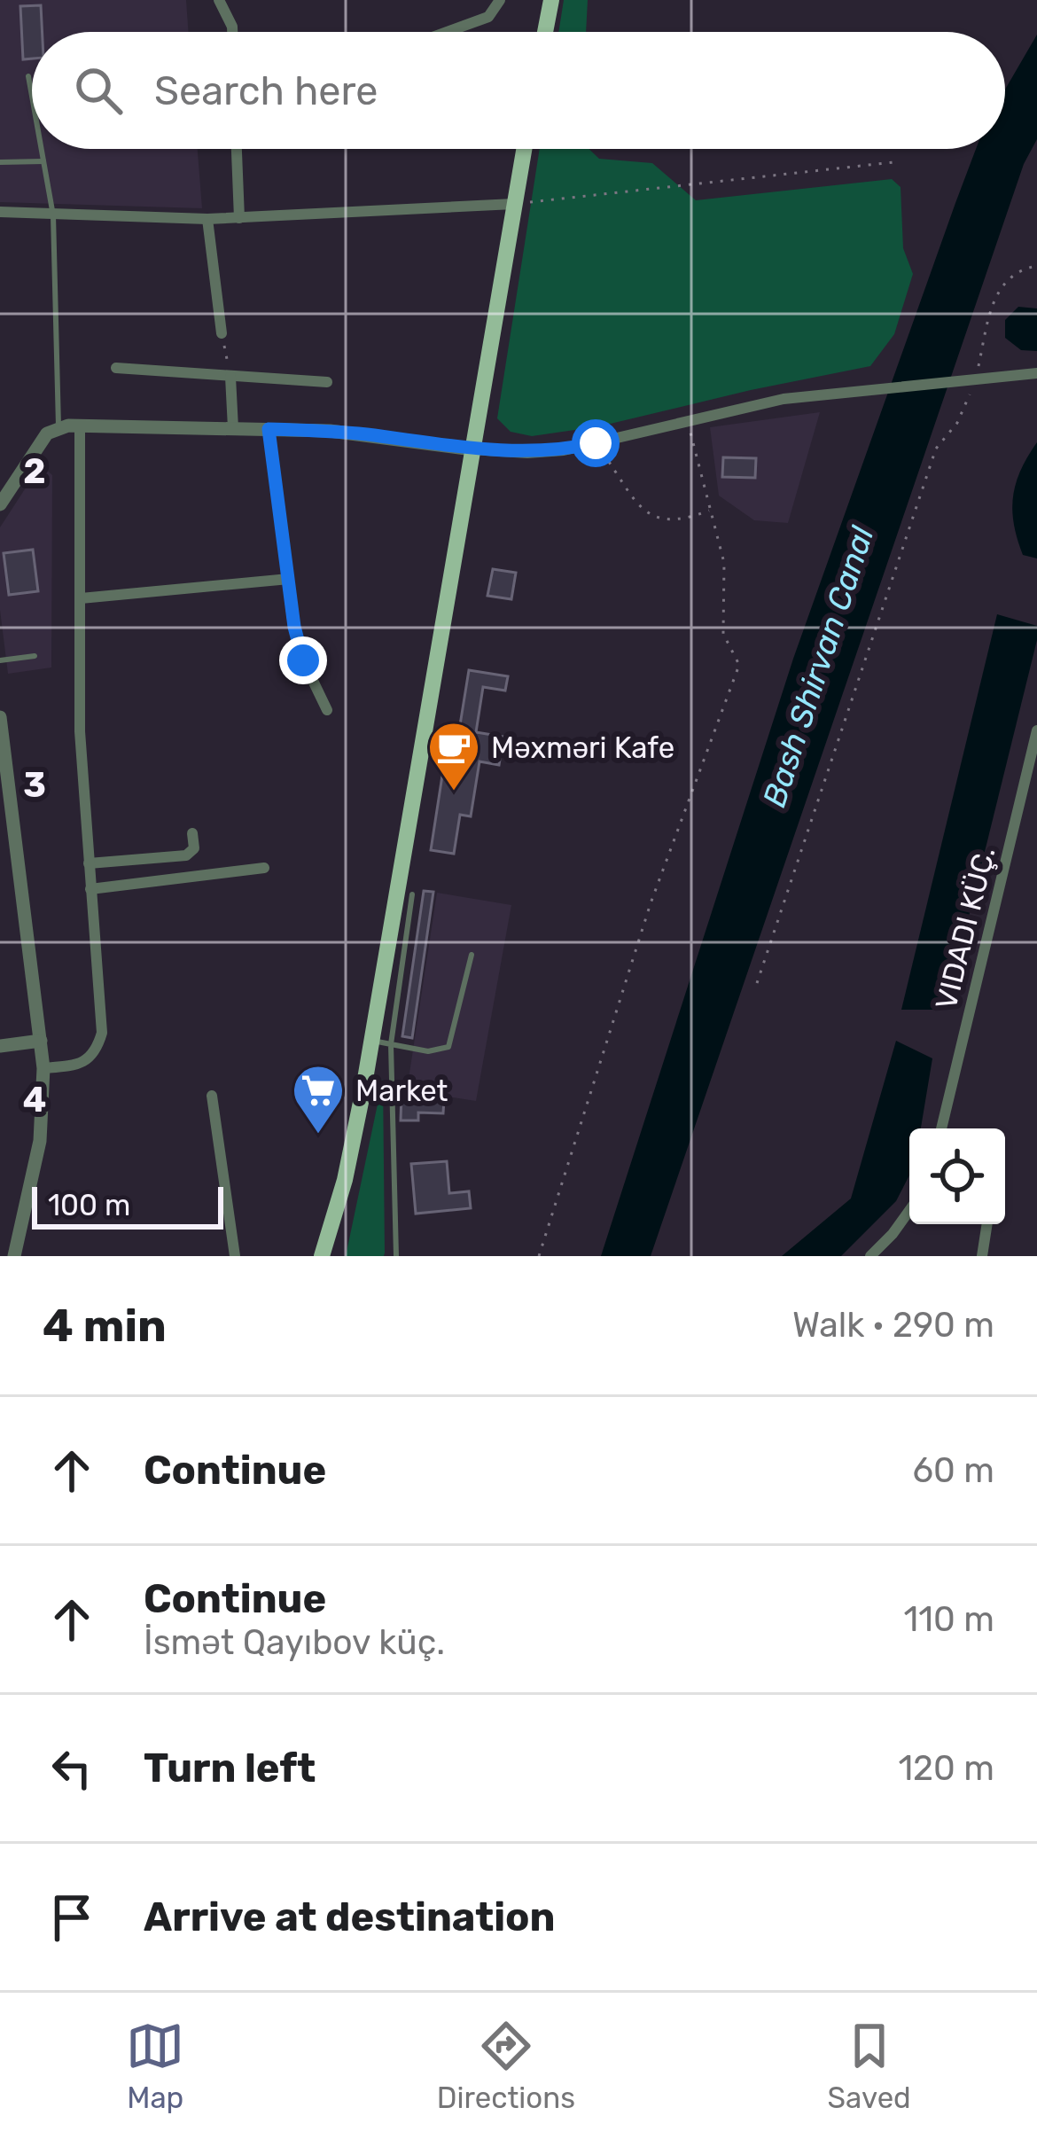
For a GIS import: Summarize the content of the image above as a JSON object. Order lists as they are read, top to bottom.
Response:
{
  "streets": {
    "street": ["VIDADI KÜÇ."]
  },
  "water": ["Bash Shirvan Canal"],
  "places": {
    "cafe": ["Məxməri Kafe"],
    "supermarket": ["Market"]
  },
  "scale_bar": "100 m",
  "page": {
    "search": "Search here",
    "scale": "100 m",
    "heading": ["4 min", "Walk · 290 m"],
    "list": [
      ["Continue", "60 m"],
      ["Continue", "İsmət Qayıbov küç.", "110 m"],
      ["Turn left", "120 m"],
      "Arrive at destination"
    ],
    "nav": ["Map", "Directions", "Saved"]
  },
  "grid": {
    "rows": ["2", "3", "4"]
  }
}
